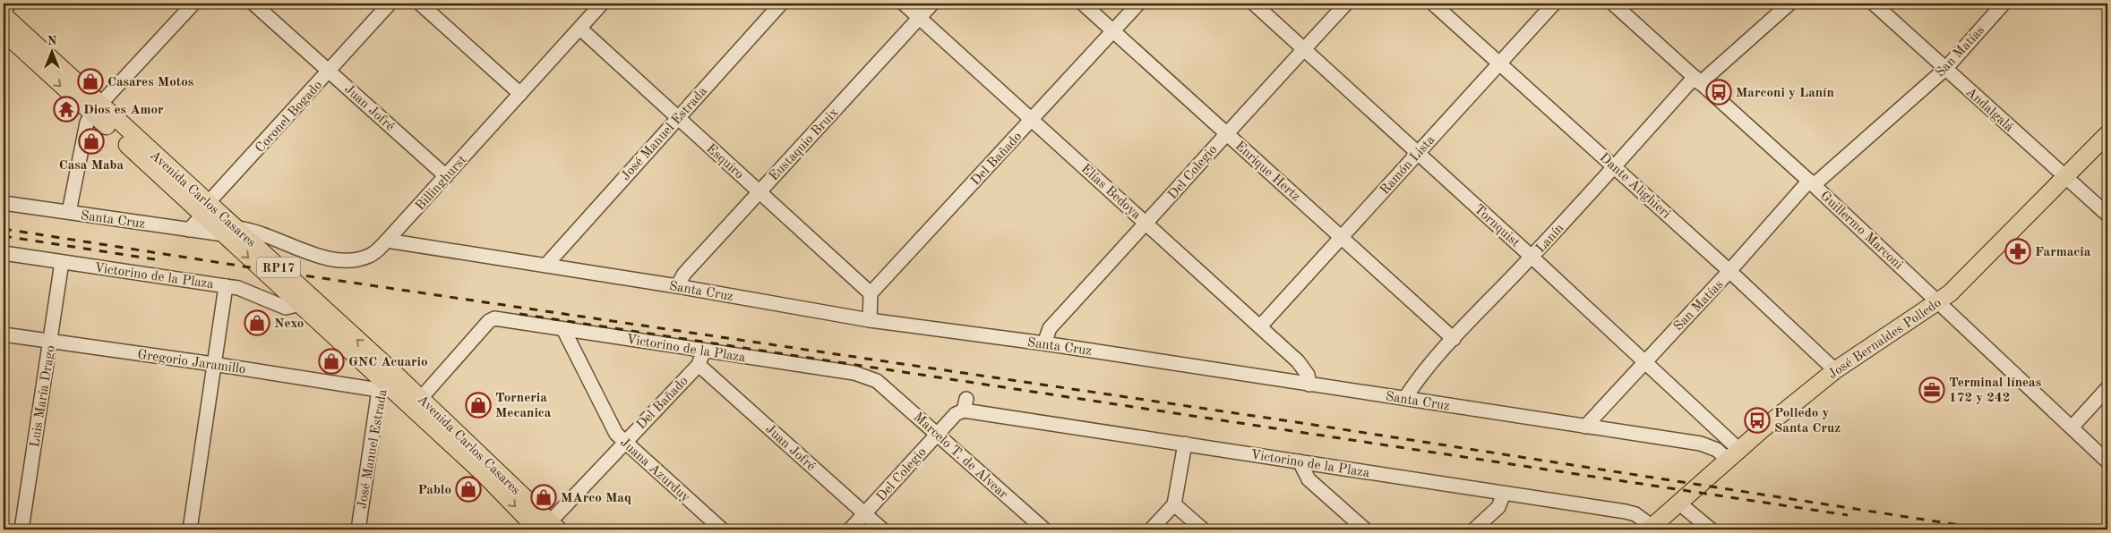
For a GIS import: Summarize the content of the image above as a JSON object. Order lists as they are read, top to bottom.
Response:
{
  "streets": {
    "main road": ["Avenida Carlos Casares", "RP17", "José Bernaldes Polledo"],
    "street": [
      "San Matías",
      "Juan Jofré",
      "Andalgalá",
      "Coronel Bogado",
      "José Manuel Estrada",
      "Eustaquio Bruix",
      "Del Bañado",
      "Esquiro",
      "Ramón Lista",
      "Enrique Hertz",
      "Del Colegio",
      "Billinghurst",
      "Dante Alighieri",
      "Elías Bedoya",
      "Santa Cruz",
      "Tornquist",
      "Guillermo Marconi",
      "Lanín",
      "Victorino de la Plaza",
      "Gregorio Jaramillo",
      "Luis María Drago",
      "Marcelo T. de Alvear",
      "Juana Azurduy"
    ]
  },
  "crossings": [
    ["San Matías", "Andalgalá"],
    ["San Matías", "Dante Alighieri"],
    ["San Matías", "Santa Cruz"],
    ["San Matías", "Tornquist"],
    ["San Matías", "Guillermo Marconi"],
    ["Juan Jofré", "Coronel Bogado"],
    ["Juan Jofré", "Del Bañado"],
    ["Juan Jofré", "Del Colegio"],
    ["Juan Jofré", "Billinghurst"],
    ["Andalgalá", "José Bernaldes Polledo"],
    ["Coronel Bogado", "Avenida Carlos Casares"],
    ["Coronel Bogado", "Santa Cruz"],
    ["José Manuel Estrada", "Esquiro"],
    ["José Manuel Estrada", "Avenida Carlos Casares"],
    ["José Manuel Estrada", "Santa Cruz"],
    ["José Manuel Estrada", "Gregorio Jaramillo"],
    ["Eustaquio Bruix", "Esquiro"],
    ["Eustaquio Bruix", "Elías Bedoya"],
    ["Eustaquio Bruix", "Santa Cruz"],
    ["Del Bañado", "Esquiro"],
    ["Del Bañado", "Enrique Hertz"],
    ["Del Bañado", "Elías Bedoya"],
    ["Del Bañado", "Avenida Carlos Casares"],
    ["Del Bañado", "Victorino de la Plaza"],
    ["Del Bañado", "Juana Azurduy"],
    ["Esquiro", "Billinghurst"],
    ["Ramón Lista", "Enrique Hertz"],
    ["Ramón Lista", "Dante Alighieri"],
    ["Ramón Lista", "Elías Bedoya"],
    ["Ramón Lista", "Tornquist"],
    ["Enrique Hertz", "Del Colegio"],
    ["Enrique Hertz", "Lanín"],
    ["Del Colegio", "Elías Bedoya"],
    ["Del Colegio", "Santa Cruz"],
    ["Del Colegio", "Tornquist"],
    ["Del Colegio", "Victorino de la Plaza"],
    ["Del Colegio", "Marcelo T. de Alvear"],
    ["Billinghurst", "Avenida Carlos Casares"],
    ["Billinghurst", "Santa Cruz"],
    ["Dante Alighieri", "Lanín"],
    ["Dante Alighieri", "José Bernaldes Polledo"],
    ["Elías Bedoya", "Santa Cruz"],
    ["Avenida Carlos Casares", "Santa Cruz"],
    ["Avenida Carlos Casares", "Victorino de la Plaza"],
    ["Avenida Carlos Casares", "Gregorio Jaramillo"],
    ["Santa Cruz", "Tornquist"],
    ["Santa Cruz", "Lanín"],
    ["Santa Cruz", "José Bernaldes Polledo"],
    ["Tornquist", "Lanín"],
    ["Tornquist", "José Bernaldes Polledo"],
    ["Guillermo Marconi", "Lanín"],
    ["Guillermo Marconi", "José Bernaldes Polledo"],
    ["Victorino de la Plaza", "José Bernaldes Polledo"],
    ["Victorino de la Plaza", "Luis María Drago"],
    ["Victorino de la Plaza", "Marcelo T. de Alvear"],
    ["Victorino de la Plaza", "Juana Azurduy"],
    ["Gregorio Jaramillo", "Luis María Drago"]
  ],
  "places": {
    "shop": [
      "Casares Motos",
      "Casa Maba",
      "Nexo",
      "GNC Acuario",
      "Torneria Mecanica",
      "Pablo",
      "MArco Maq"
    ],
    "bus stop": ["Marconi y Lanín", "Polledo y Santa Cruz"],
    "temple": ["Dios es Amor"],
    "pharmacy": ["Farmacia"],
    "office": ["Terminal líneas 172 y 242"]
  },
  "north": "top"
}
